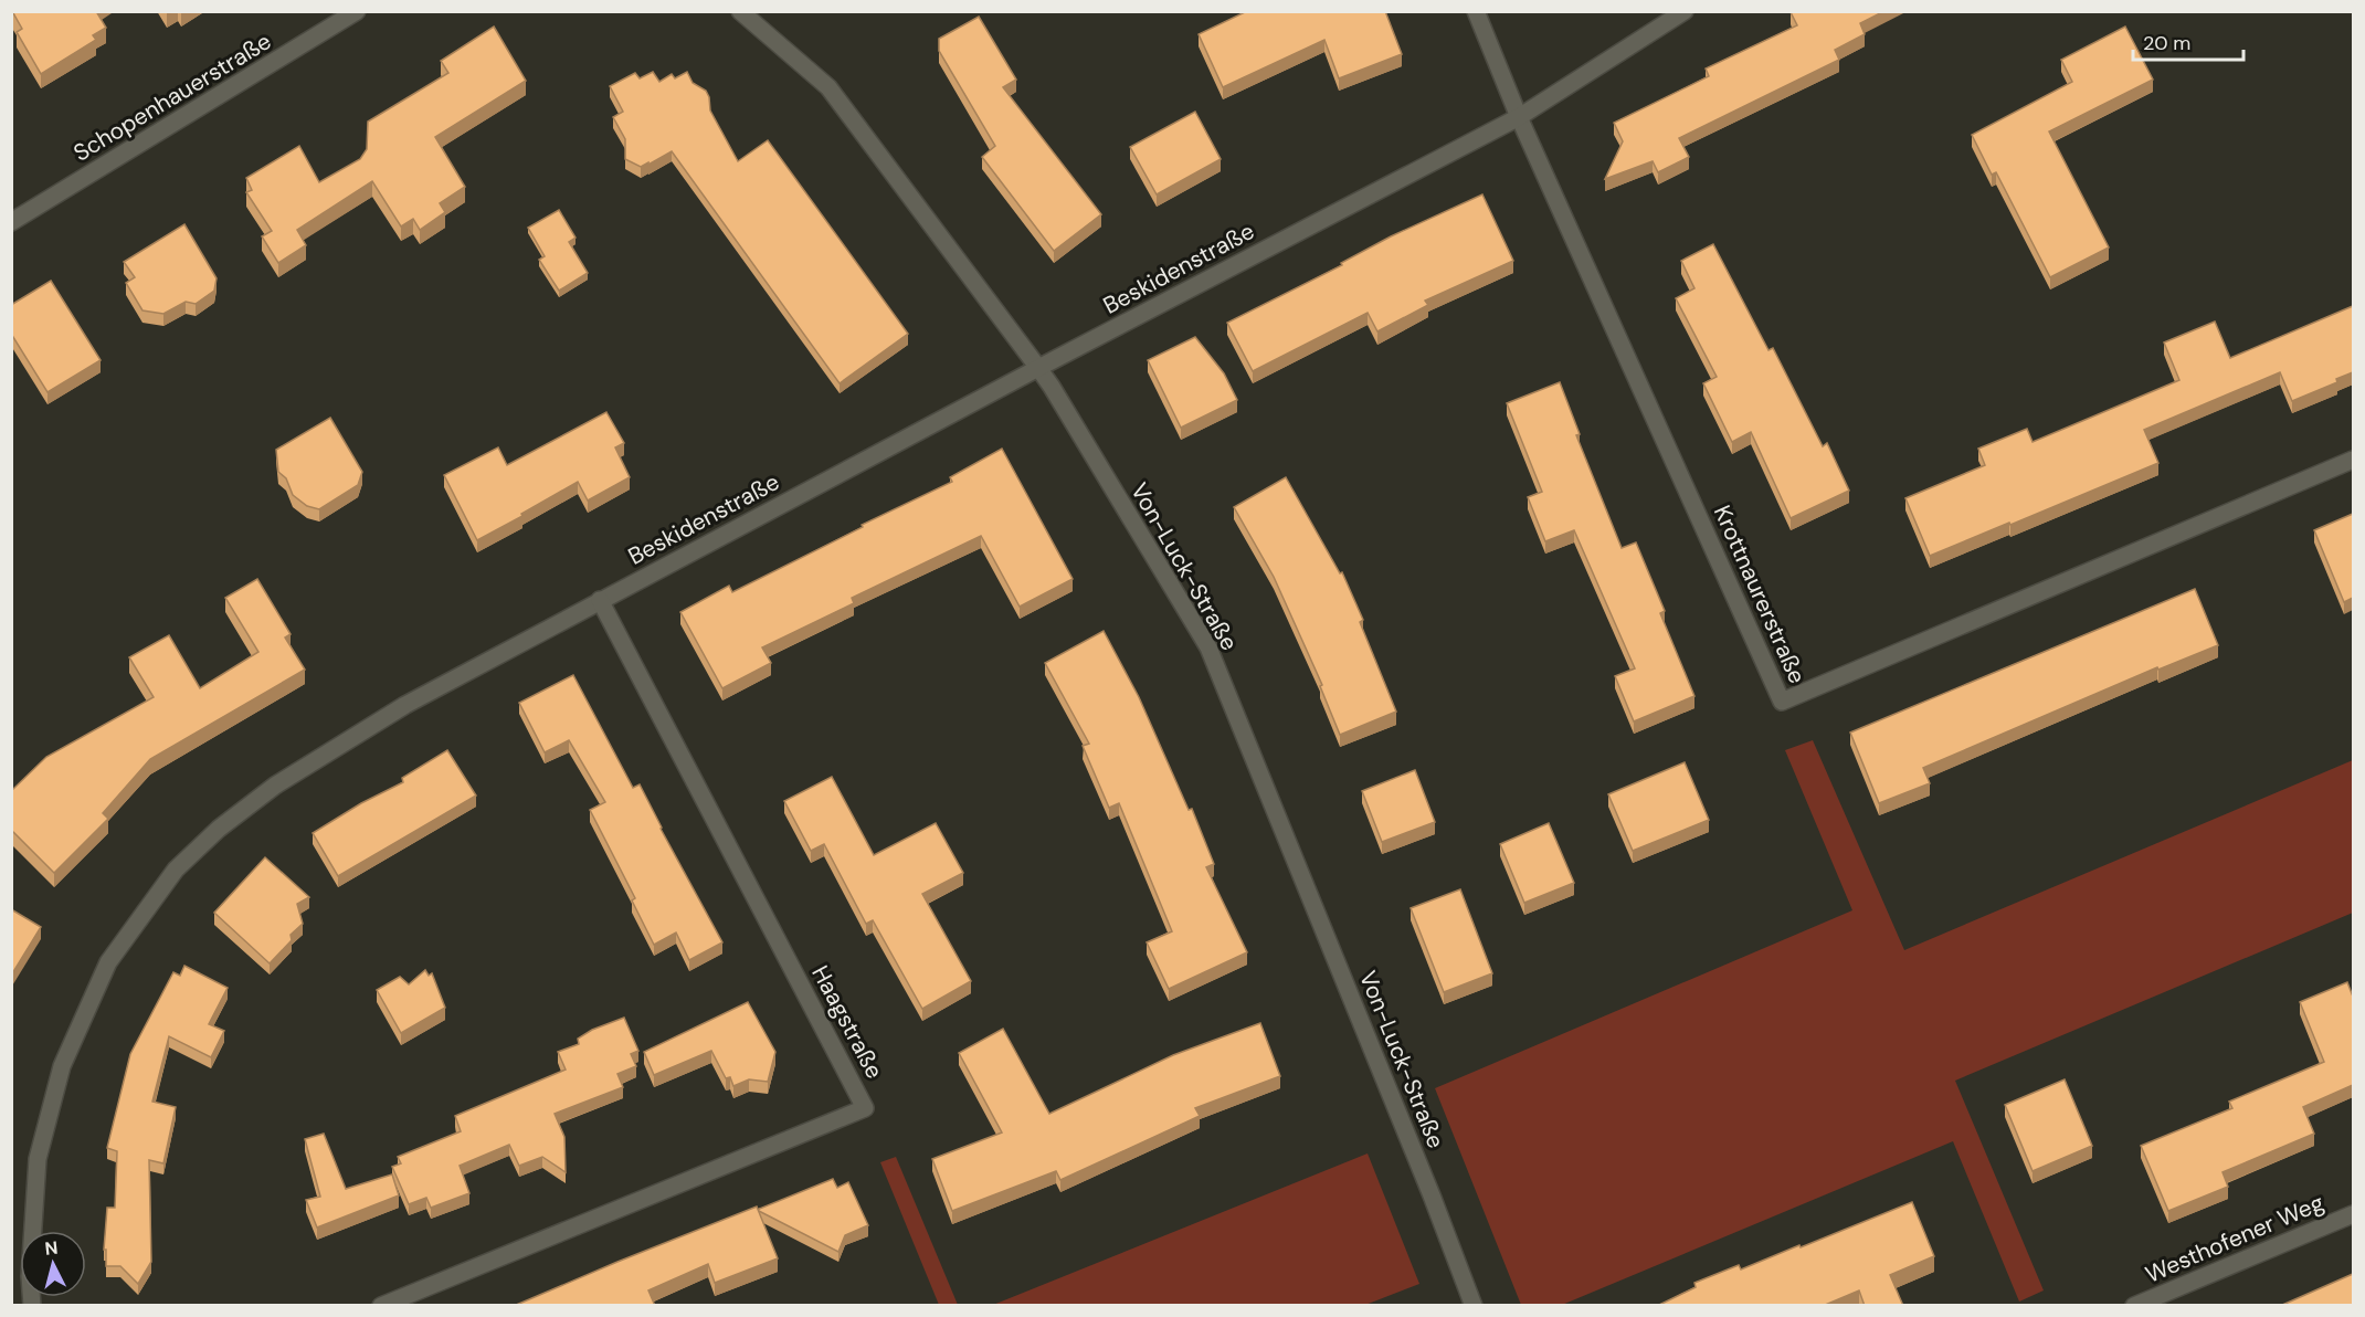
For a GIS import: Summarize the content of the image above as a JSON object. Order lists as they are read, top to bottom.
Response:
{
  "streets": {
    "street": [
      "Schopenhauerstraße",
      "Beskidenstraße",
      "Von-Luck-Straße",
      "Krottnaurerstraße",
      "Haagstraße",
      "Westhofener Weg"
    ]
  },
  "crossings": [
    ["Beskidenstraße", "Von-Luck-Straße"],
    ["Beskidenstraße", "Krottnaurerstraße"],
    ["Beskidenstraße", "Haagstraße"]
  ],
  "scale_bar": "20 m",
  "north": "top"
}
